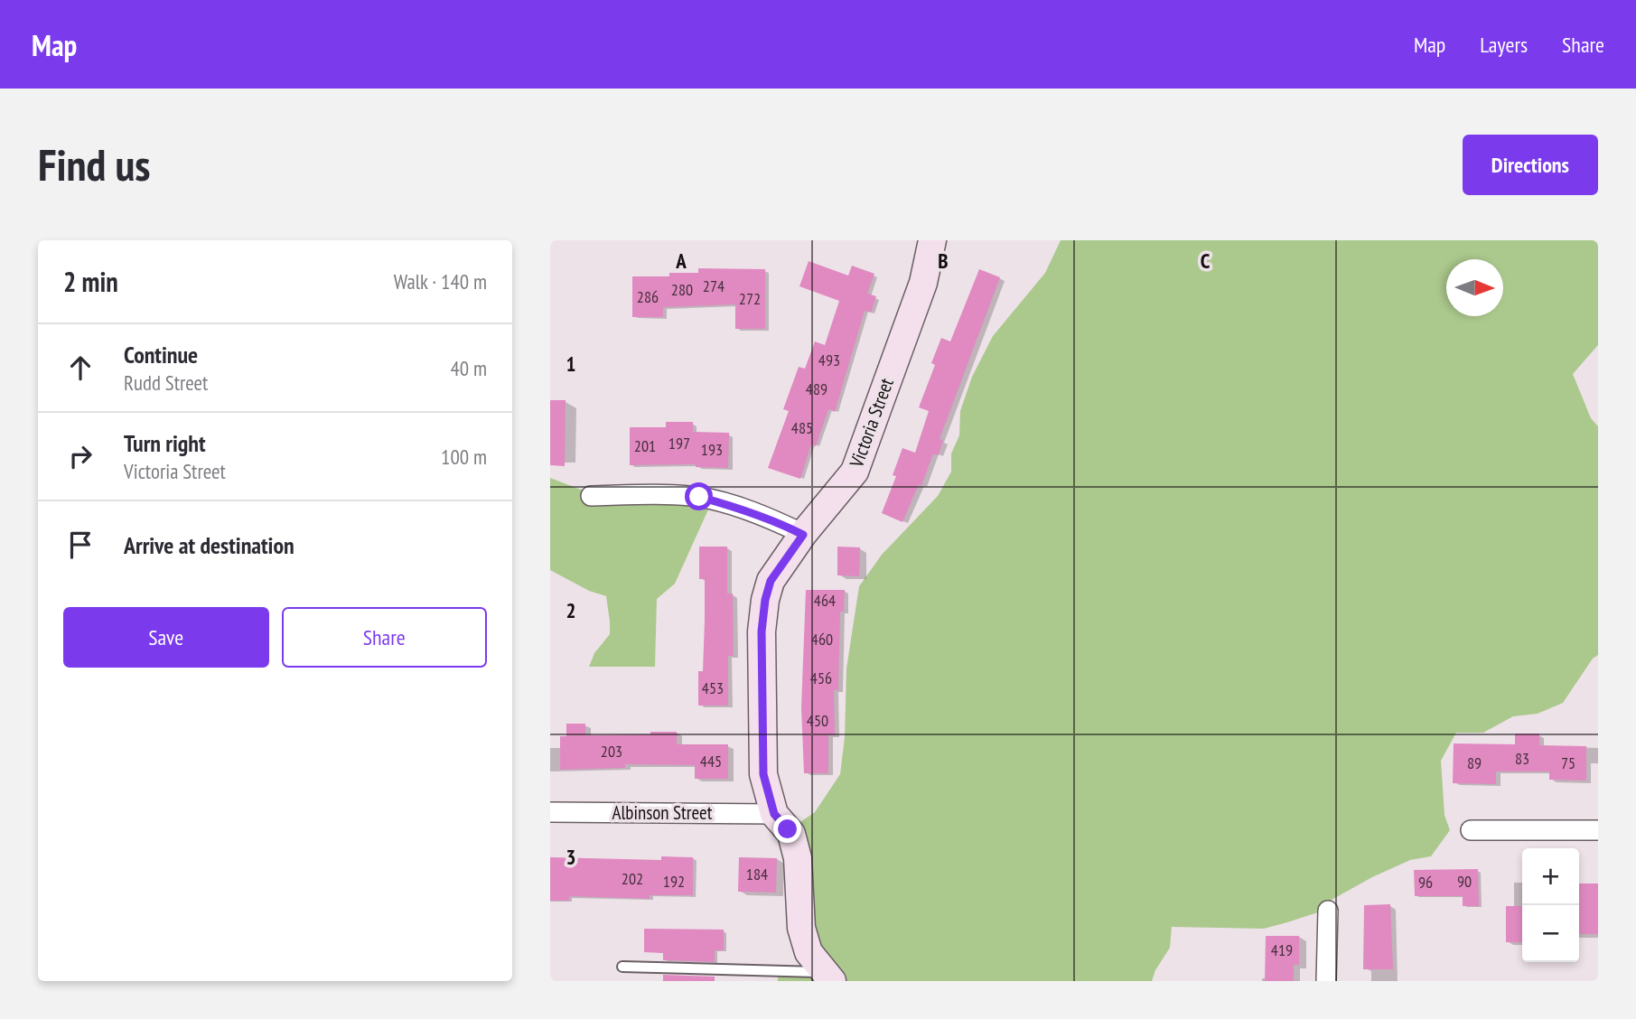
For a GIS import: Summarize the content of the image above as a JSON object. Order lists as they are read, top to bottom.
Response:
{
  "streets": {
    "street": ["Victoria Street", "Albinson Street"]
  },
  "crossings": [
    ["Victoria Street", "Albinson Street"]
  ],
  "house_numbers": [
    "274",
    "280",
    "286",
    "272",
    "493",
    "489",
    "485",
    "197",
    "201",
    "193",
    "464",
    "460",
    "456",
    "453",
    "450",
    "203",
    "83",
    "445",
    "89",
    "75",
    "184",
    "202",
    "192",
    "90",
    "96",
    "419"
  ],
  "north": "right",
  "page": {
    "header": "Map",
    "nav": ["Map", "Layers", "Share"],
    "buttons": [
      "Directions",
      ["Save", "Share"]
    ],
    "title": "Find us",
    "heading": ["2 min", "Walk · 140 m"],
    "list": [
      ["Continue", "Rudd Street", "40 m"],
      ["Turn right", "Victoria Street", "100 m"],
      "Arrive at destination"
    ],
    "map_buttons": ["+", "−"]
  },
  "grid": {
    "columns": ["A", "B", "C"],
    "rows": ["1", "2", "3"]
  }
}
